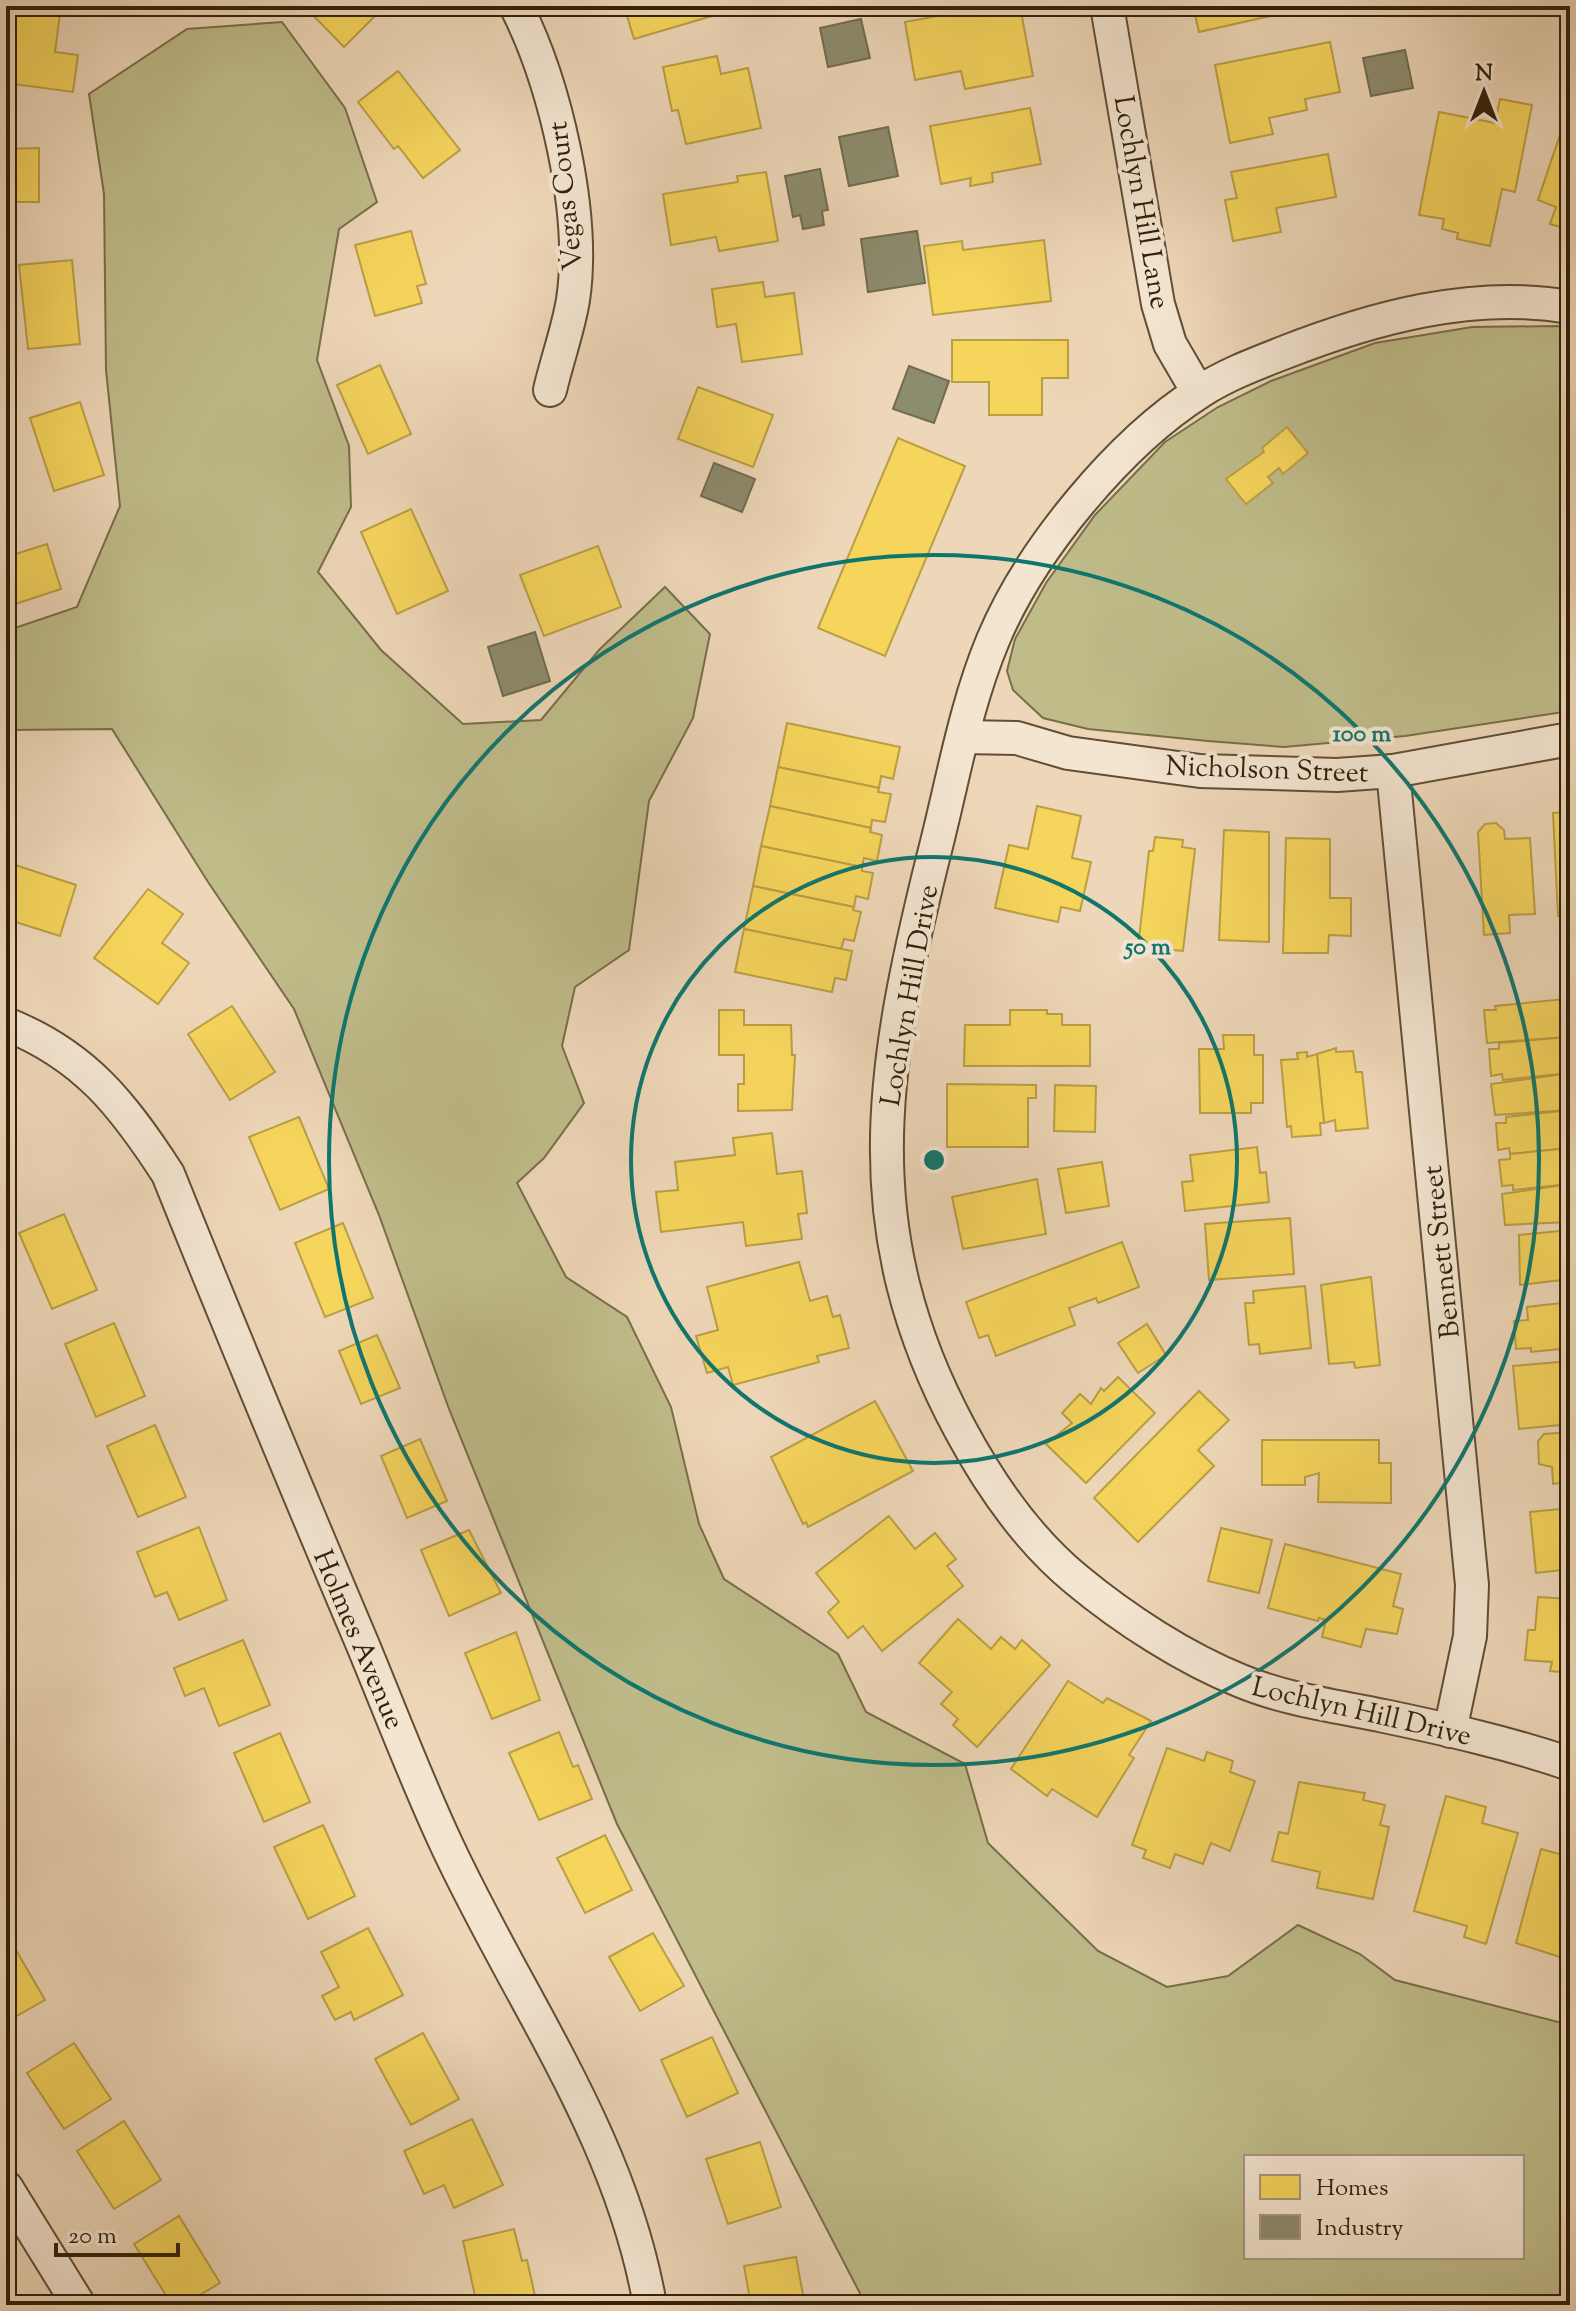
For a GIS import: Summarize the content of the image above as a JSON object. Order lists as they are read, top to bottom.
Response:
{
  "streets": {
    "street": [
      "Vegas Court",
      "Lochlyn Hill Lane",
      "Nicholson Street",
      "Lochlyn Hill Drive",
      "Bennett Street",
      "Holmes Avenue"
    ]
  },
  "crossings": [
    ["Lochlyn Hill Lane", "Lochlyn Hill Drive"],
    ["Nicholson Street", "Lochlyn Hill Drive"],
    ["Nicholson Street", "Bennett Street"],
    ["Lochlyn Hill Drive", "Bennett Street"]
  ],
  "legend": ["Homes", "Industry"],
  "scale_bar": "20 m",
  "north": "top",
  "rings": ["100 m", "50 m"]
}
